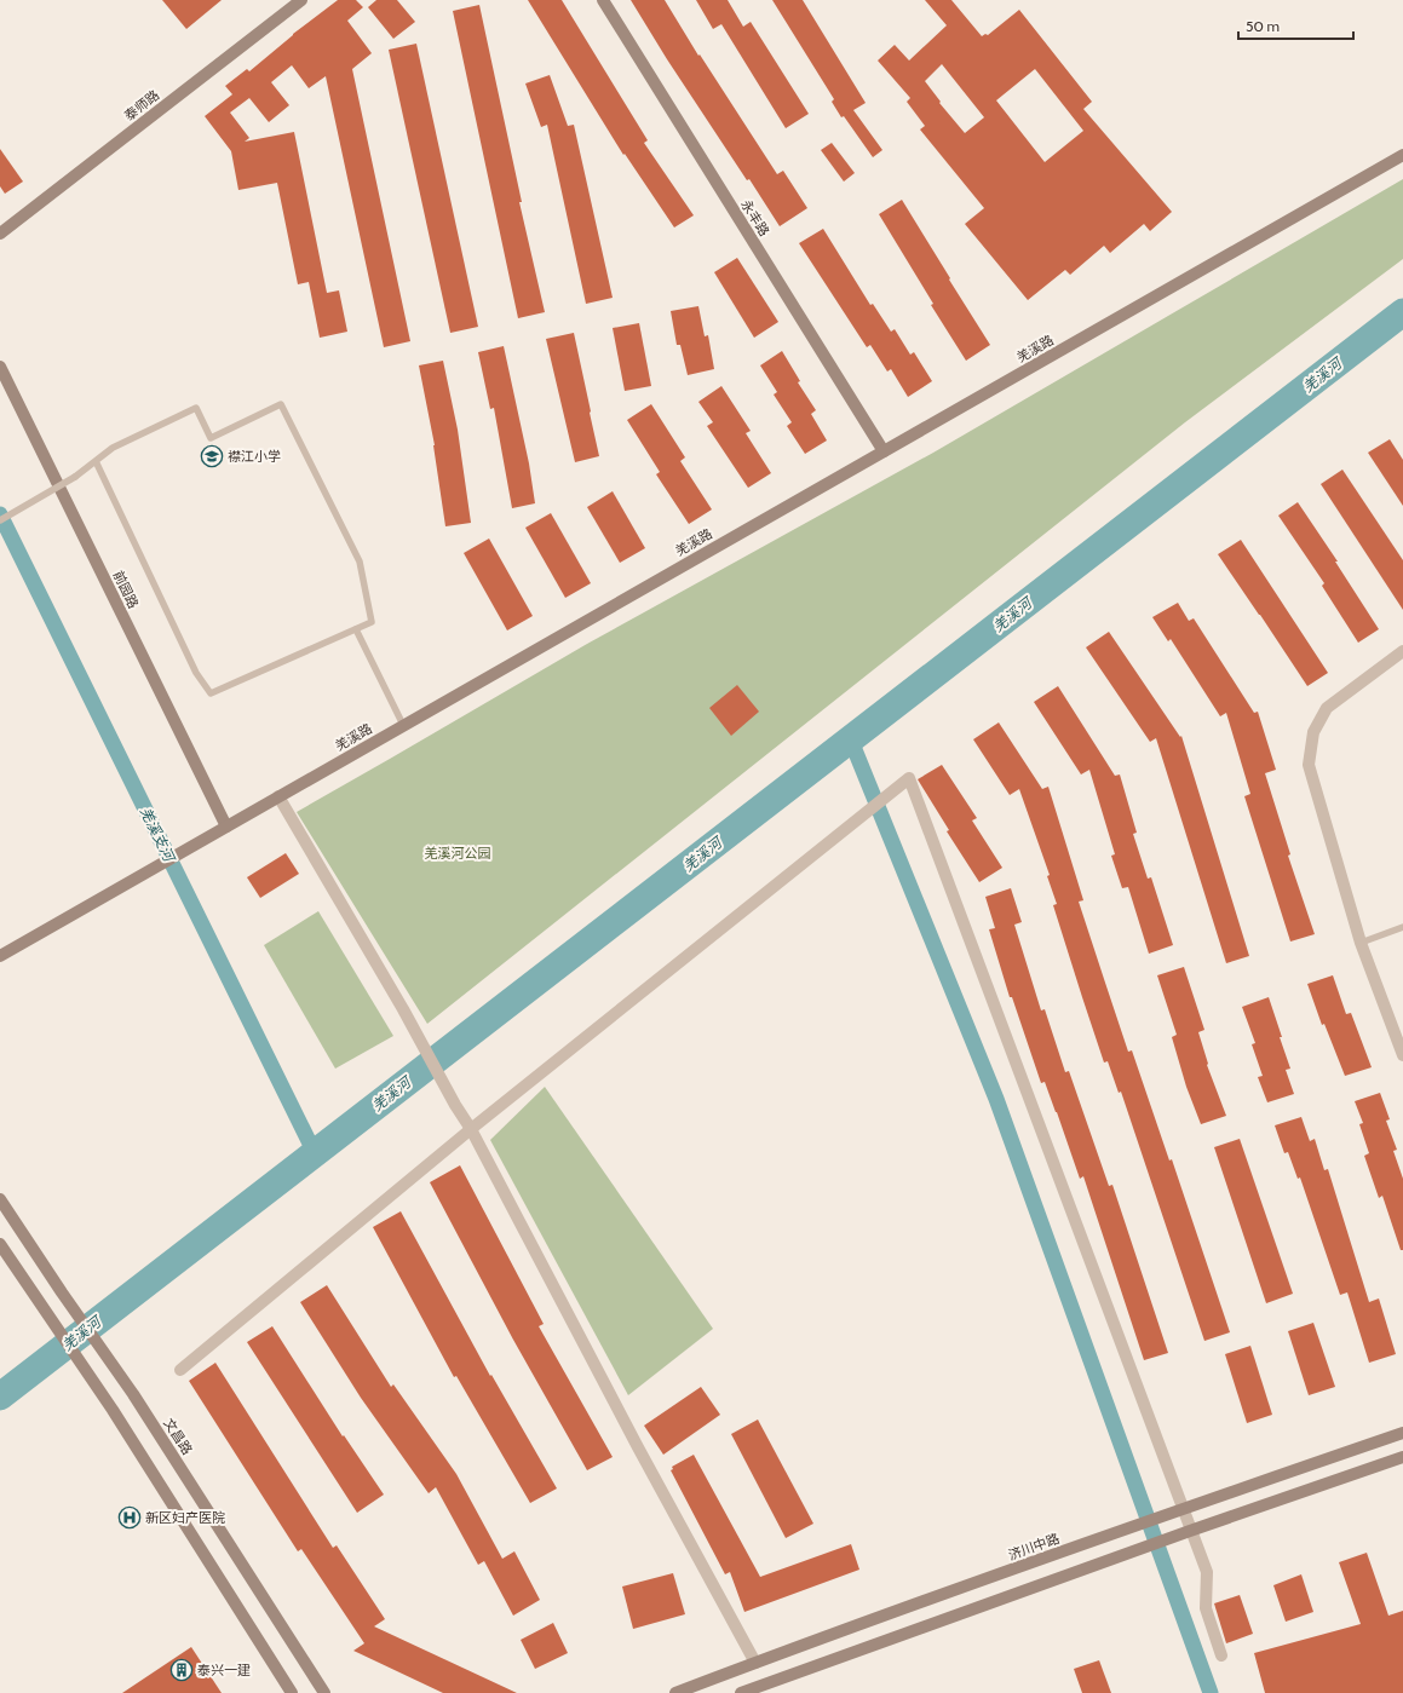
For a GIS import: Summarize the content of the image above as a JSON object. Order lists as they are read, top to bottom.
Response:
{
  "streets": {
    "street": [
      "泰师路",
      "永丰路",
      "羌溪路",
      "前园路",
      "文昌路",
      "济川中路"
    ]
  },
  "crossings": [
    ["永丰路", "羌溪路"],
    ["羌溪路", "前园路"]
  ],
  "water": ["羌溪河", "羌溪支河"],
  "parks": ["羌溪河公园"],
  "places": {
    "school or university": ["襟江小学"],
    "hospital": ["新区妇产医院"],
    "building": ["泰兴一建"]
  },
  "scale_bar": "50 m"
}
